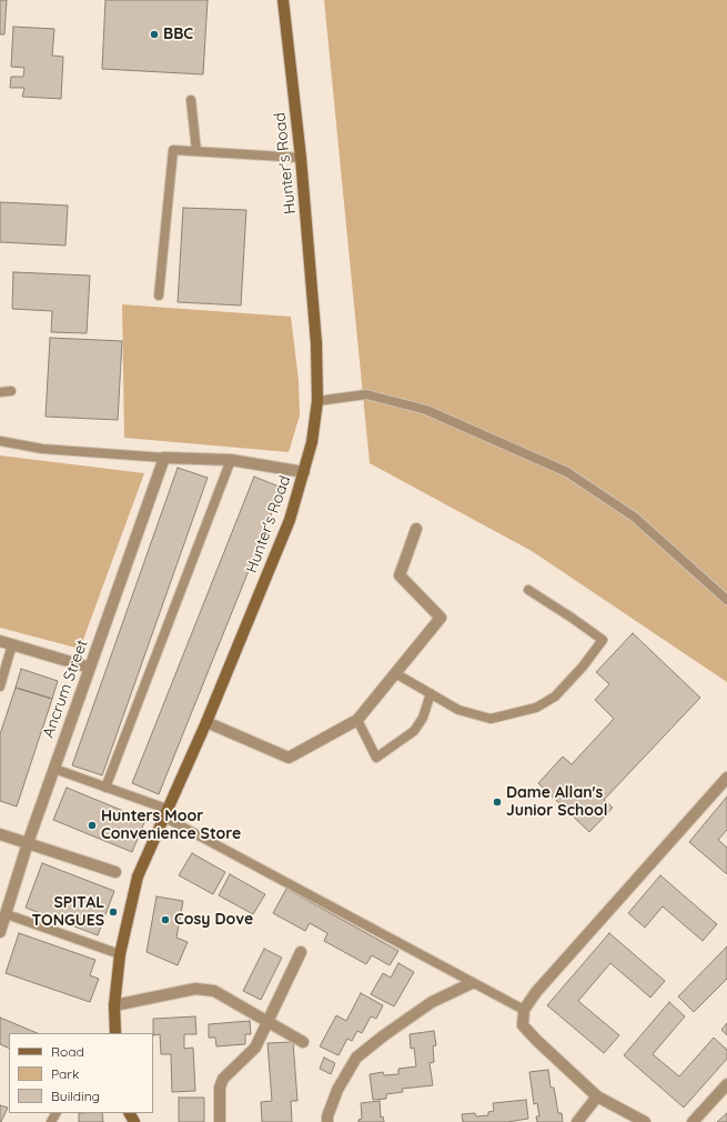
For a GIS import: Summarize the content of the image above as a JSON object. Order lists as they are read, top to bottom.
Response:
{
  "streets": {
    "street": ["Hunter's Road", "Ancrum Street"]
  },
  "places": [
    "BBC",
    "Dame Allan's Junior School",
    "Hunters Moor Convenience Store",
    "SPITAL TONGUES",
    "Cosy Dove"
  ],
  "legend": ["Road", "Park", "Building"]
}
